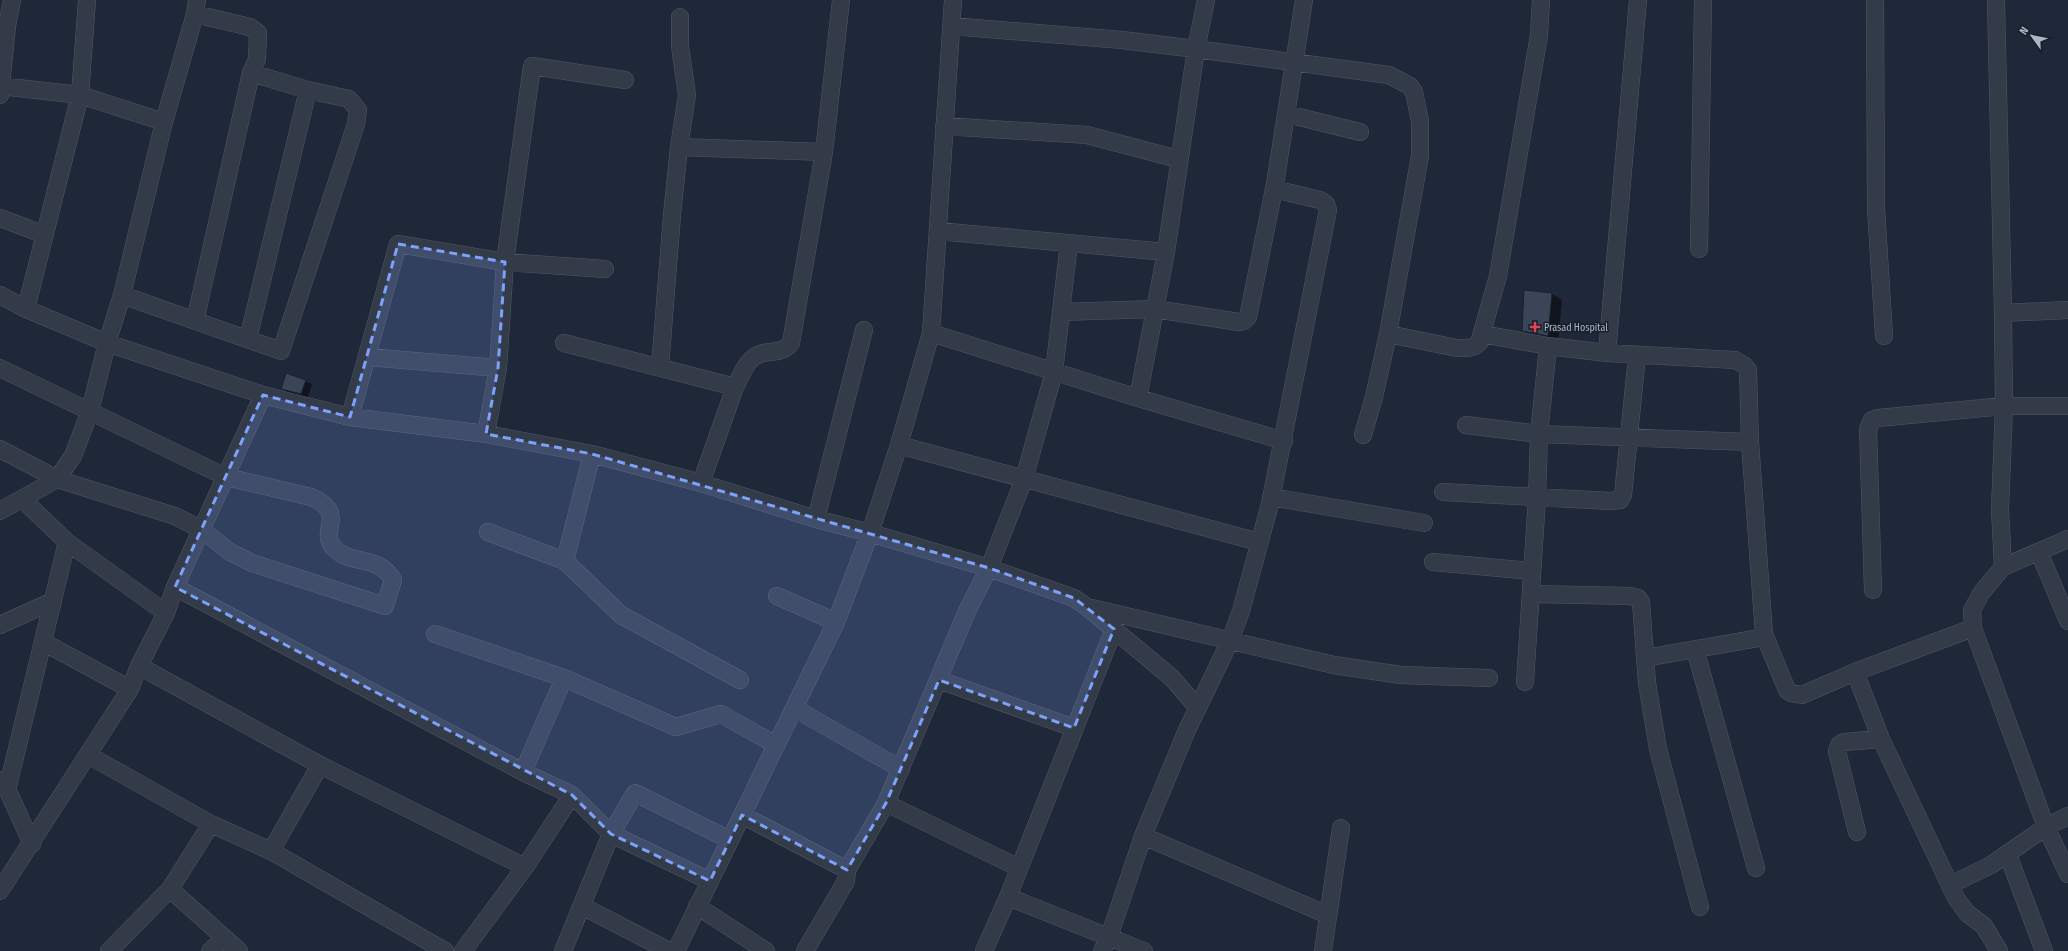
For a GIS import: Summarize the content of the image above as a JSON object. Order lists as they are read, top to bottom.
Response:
{
  "places": {
    "health": ["Prasad Hospital"]
  },
  "north": "top left"
}
